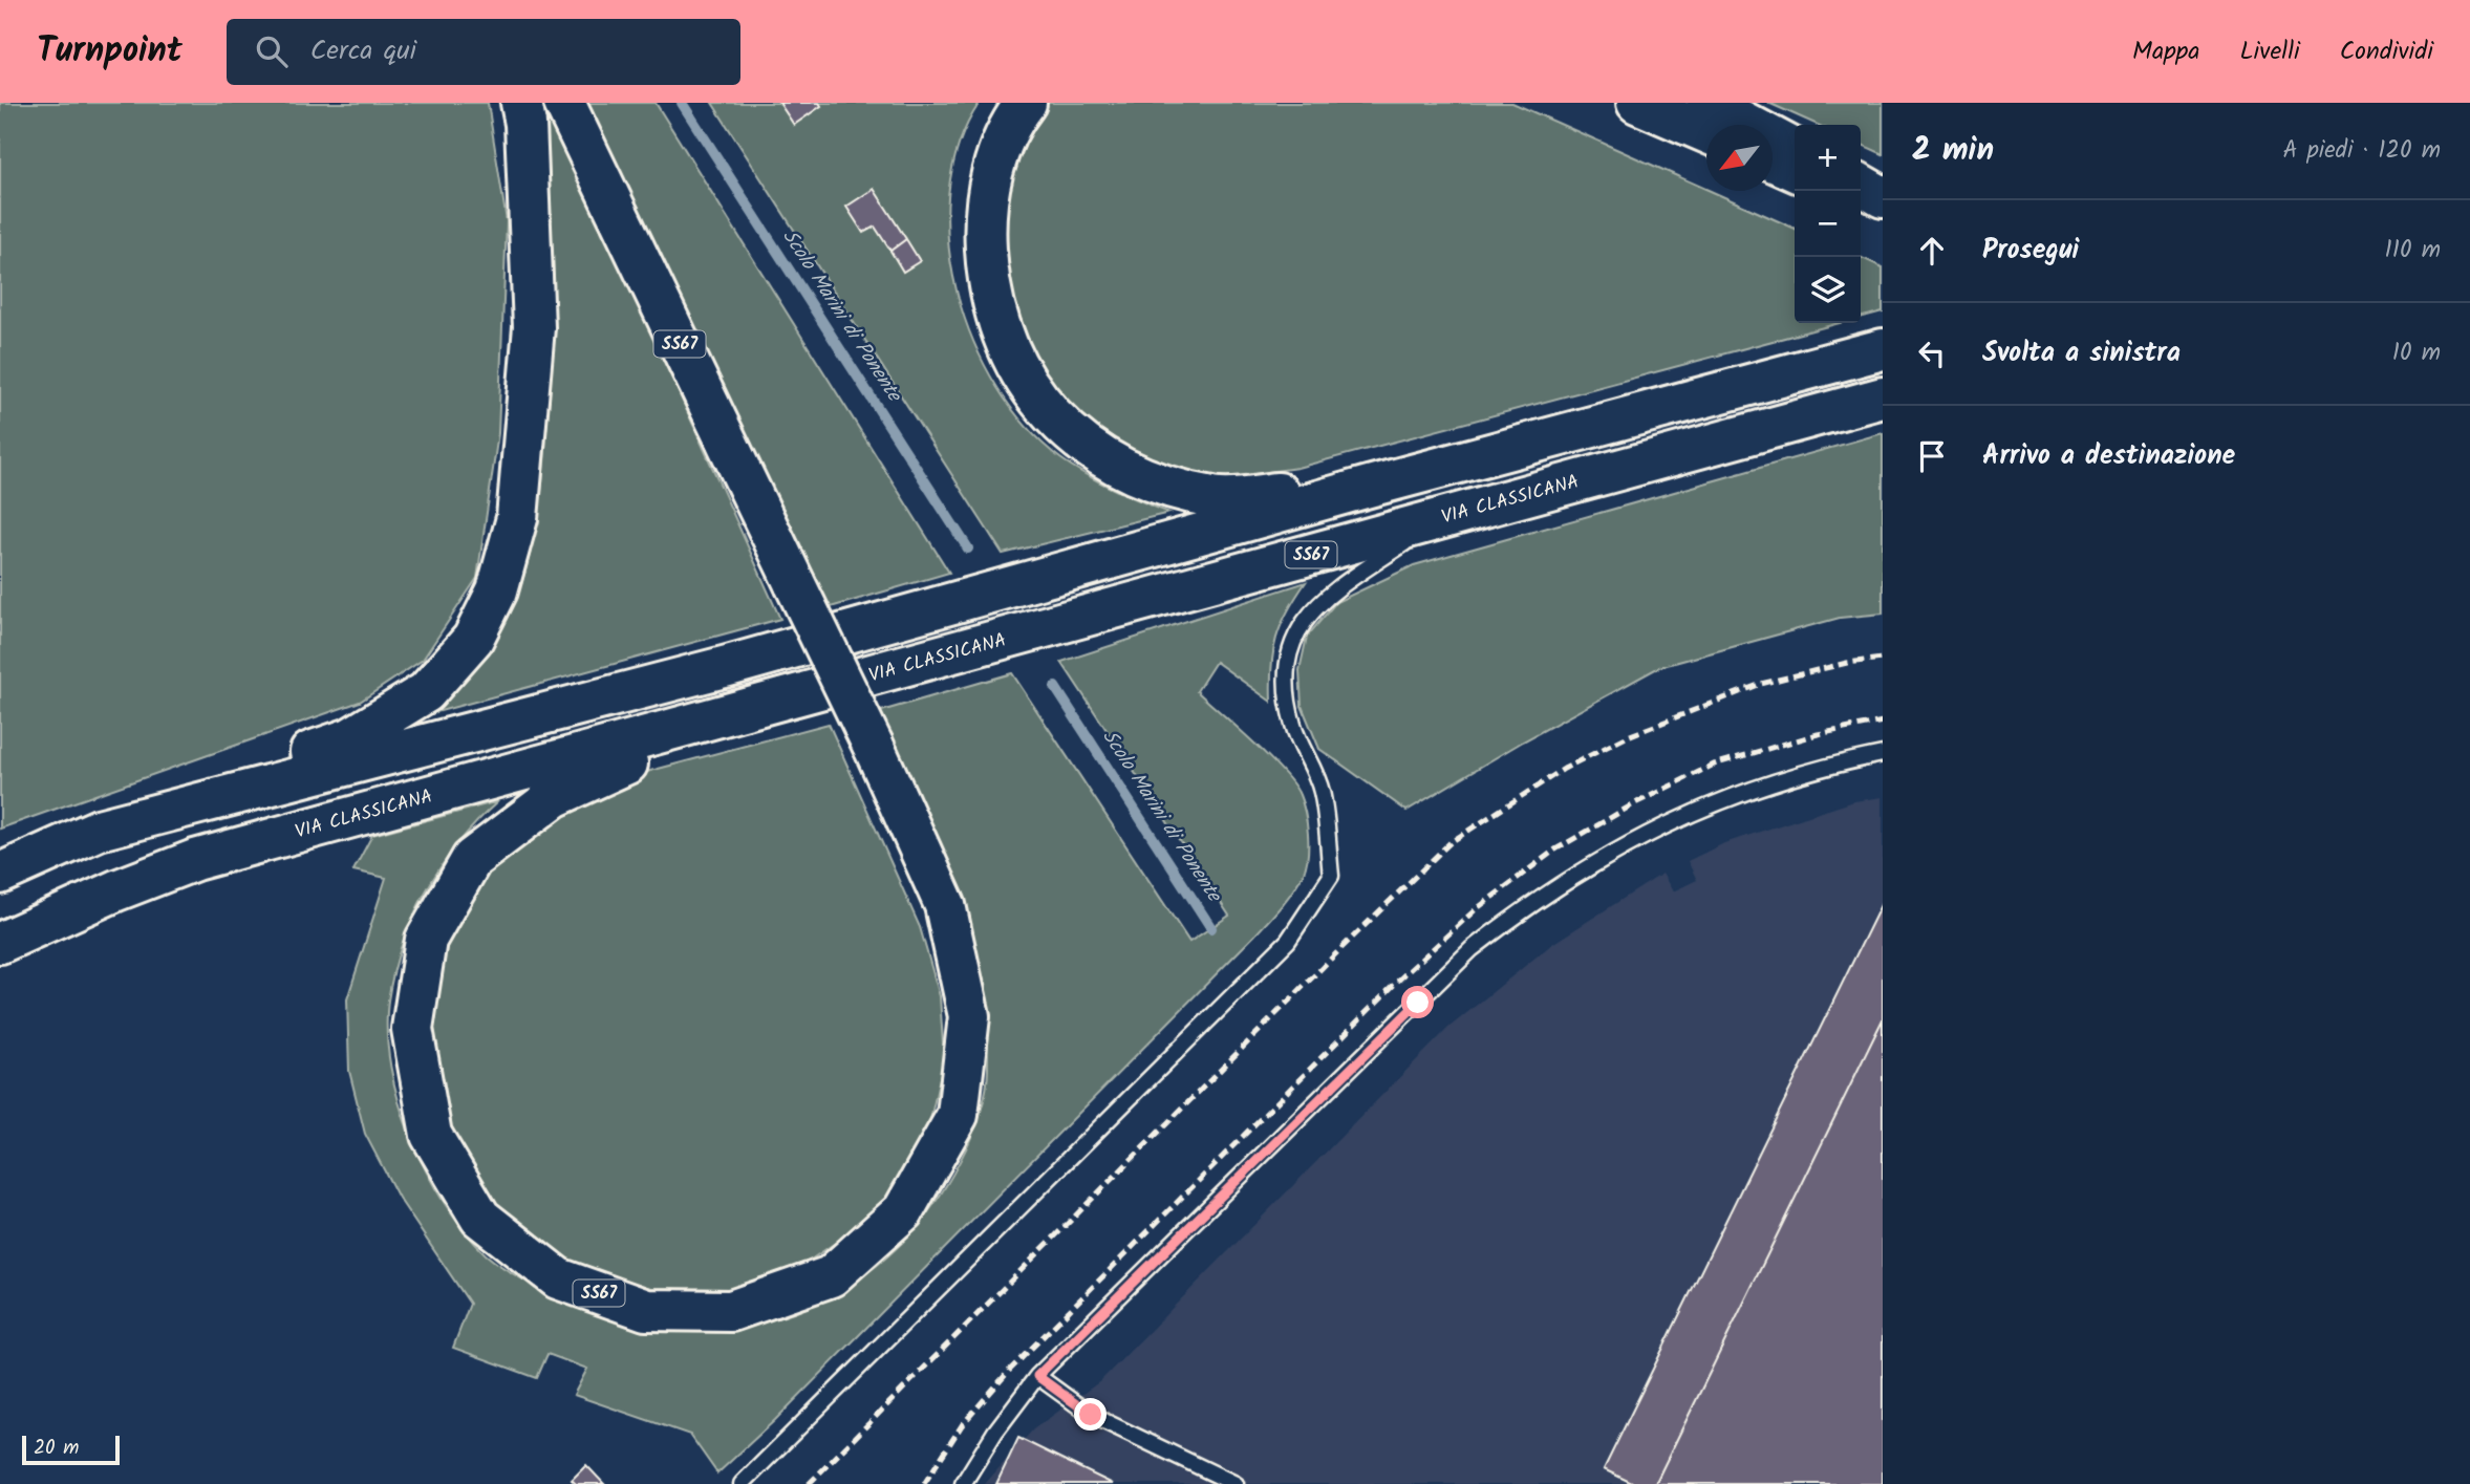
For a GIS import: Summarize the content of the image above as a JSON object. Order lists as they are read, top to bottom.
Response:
{
  "streets": {
    "main road": ["SS67", "VIA CLASSICANA"]
  },
  "crossings": [
    ["SS67", "VIA CLASSICANA"]
  ],
  "water": ["Scolo Marini di Ponente"],
  "scale_bar": "20 m",
  "north": "bottom left",
  "page": {
    "header": "Turnpoint",
    "search": "Cerca qui",
    "nav": ["Mappa", "Livelli", "Condividi"],
    "heading": ["2 min", "A piedi · 120 m"],
    "map_buttons": ["+", "−"],
    "list": [
      ["Prosegui", "110 m"],
      ["Svolta a sinistra", "10 m"],
      "Arrivo a destinazione"
    ],
    "scale": "20 m"
  }
}
